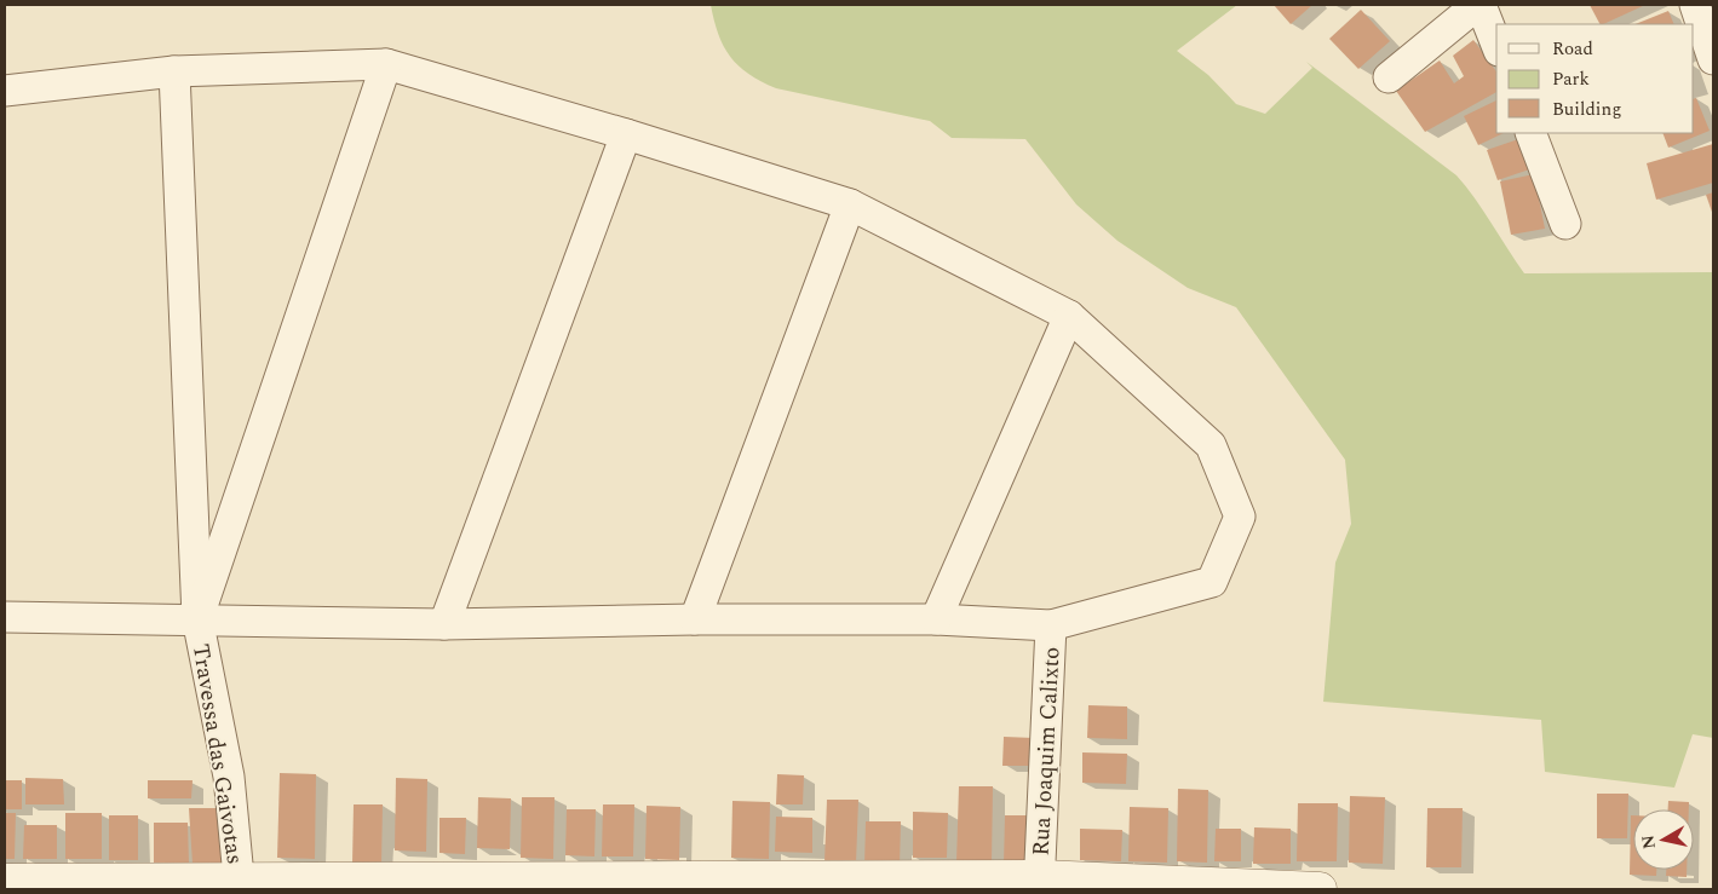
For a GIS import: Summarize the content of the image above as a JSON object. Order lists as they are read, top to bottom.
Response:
{
  "streets": {
    "street": ["Rua Joaquim Calixto", "Travessa das Gaivotas"]
  },
  "legend": ["Road", "Park", "Building"],
  "north": "left"
}
